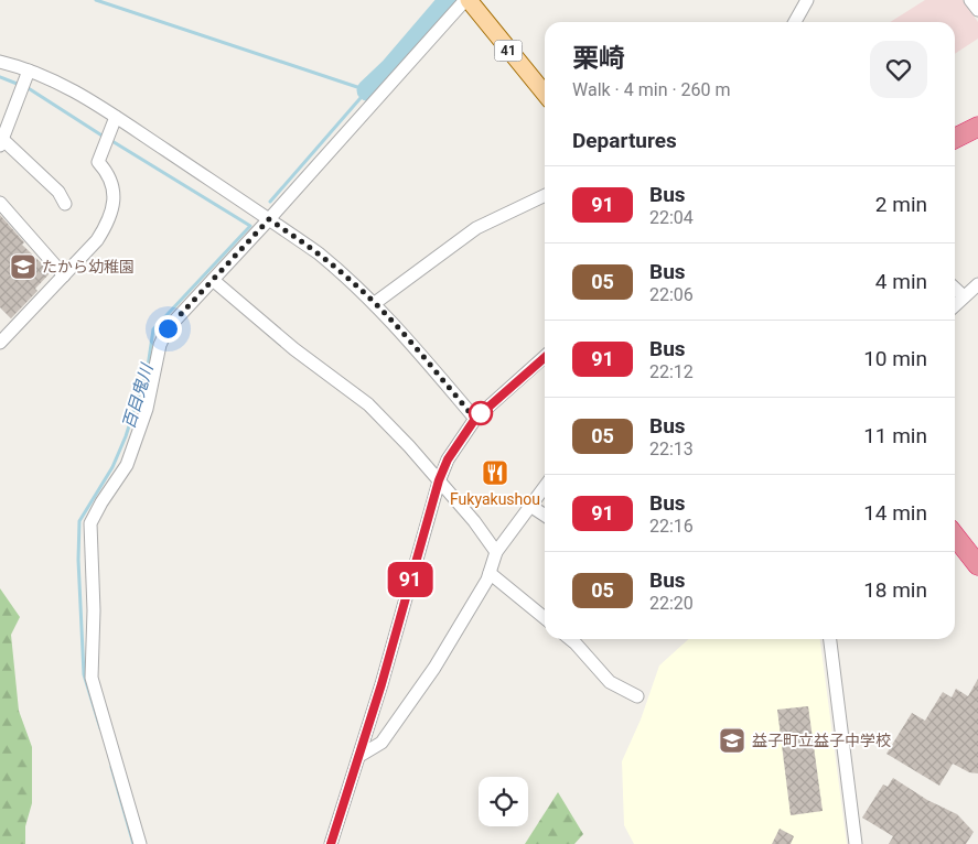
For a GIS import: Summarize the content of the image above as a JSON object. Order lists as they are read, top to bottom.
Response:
{
  "streets": {
    "main road": ["41"]
  },
  "water": ["百目鬼川"],
  "places": {
    "school or university": ["たから幼稚園", "益子町立益子中学校"],
    "restaurant": ["Fukyakushou"]
  },
  "lines": ["bus line 91"],
  "page": {
    "on_map": "91",
    "heading": [
      ["栗崎", "Walk · 4 min · 260 m"],
      "Departures"
    ],
    "list": [
      {
        "mark": "91",
        "name": "Bus",
        "note": "22:04",
        "value": "2 min"
      },
      {
        "mark": "05",
        "name": "Bus",
        "note": "22:06",
        "value": "4 min"
      },
      {
        "mark": "91",
        "name": "Bus",
        "note": "22:12",
        "value": "10 min"
      },
      {
        "mark": "05",
        "name": "Bus",
        "note": "22:13",
        "value": "11 min"
      },
      {
        "mark": "91",
        "name": "Bus",
        "note": "22:16",
        "value": "14 min"
      },
      {
        "mark": "05",
        "name": "Bus",
        "note": "22:20",
        "value": "18 min"
      }
    ]
  }
}
